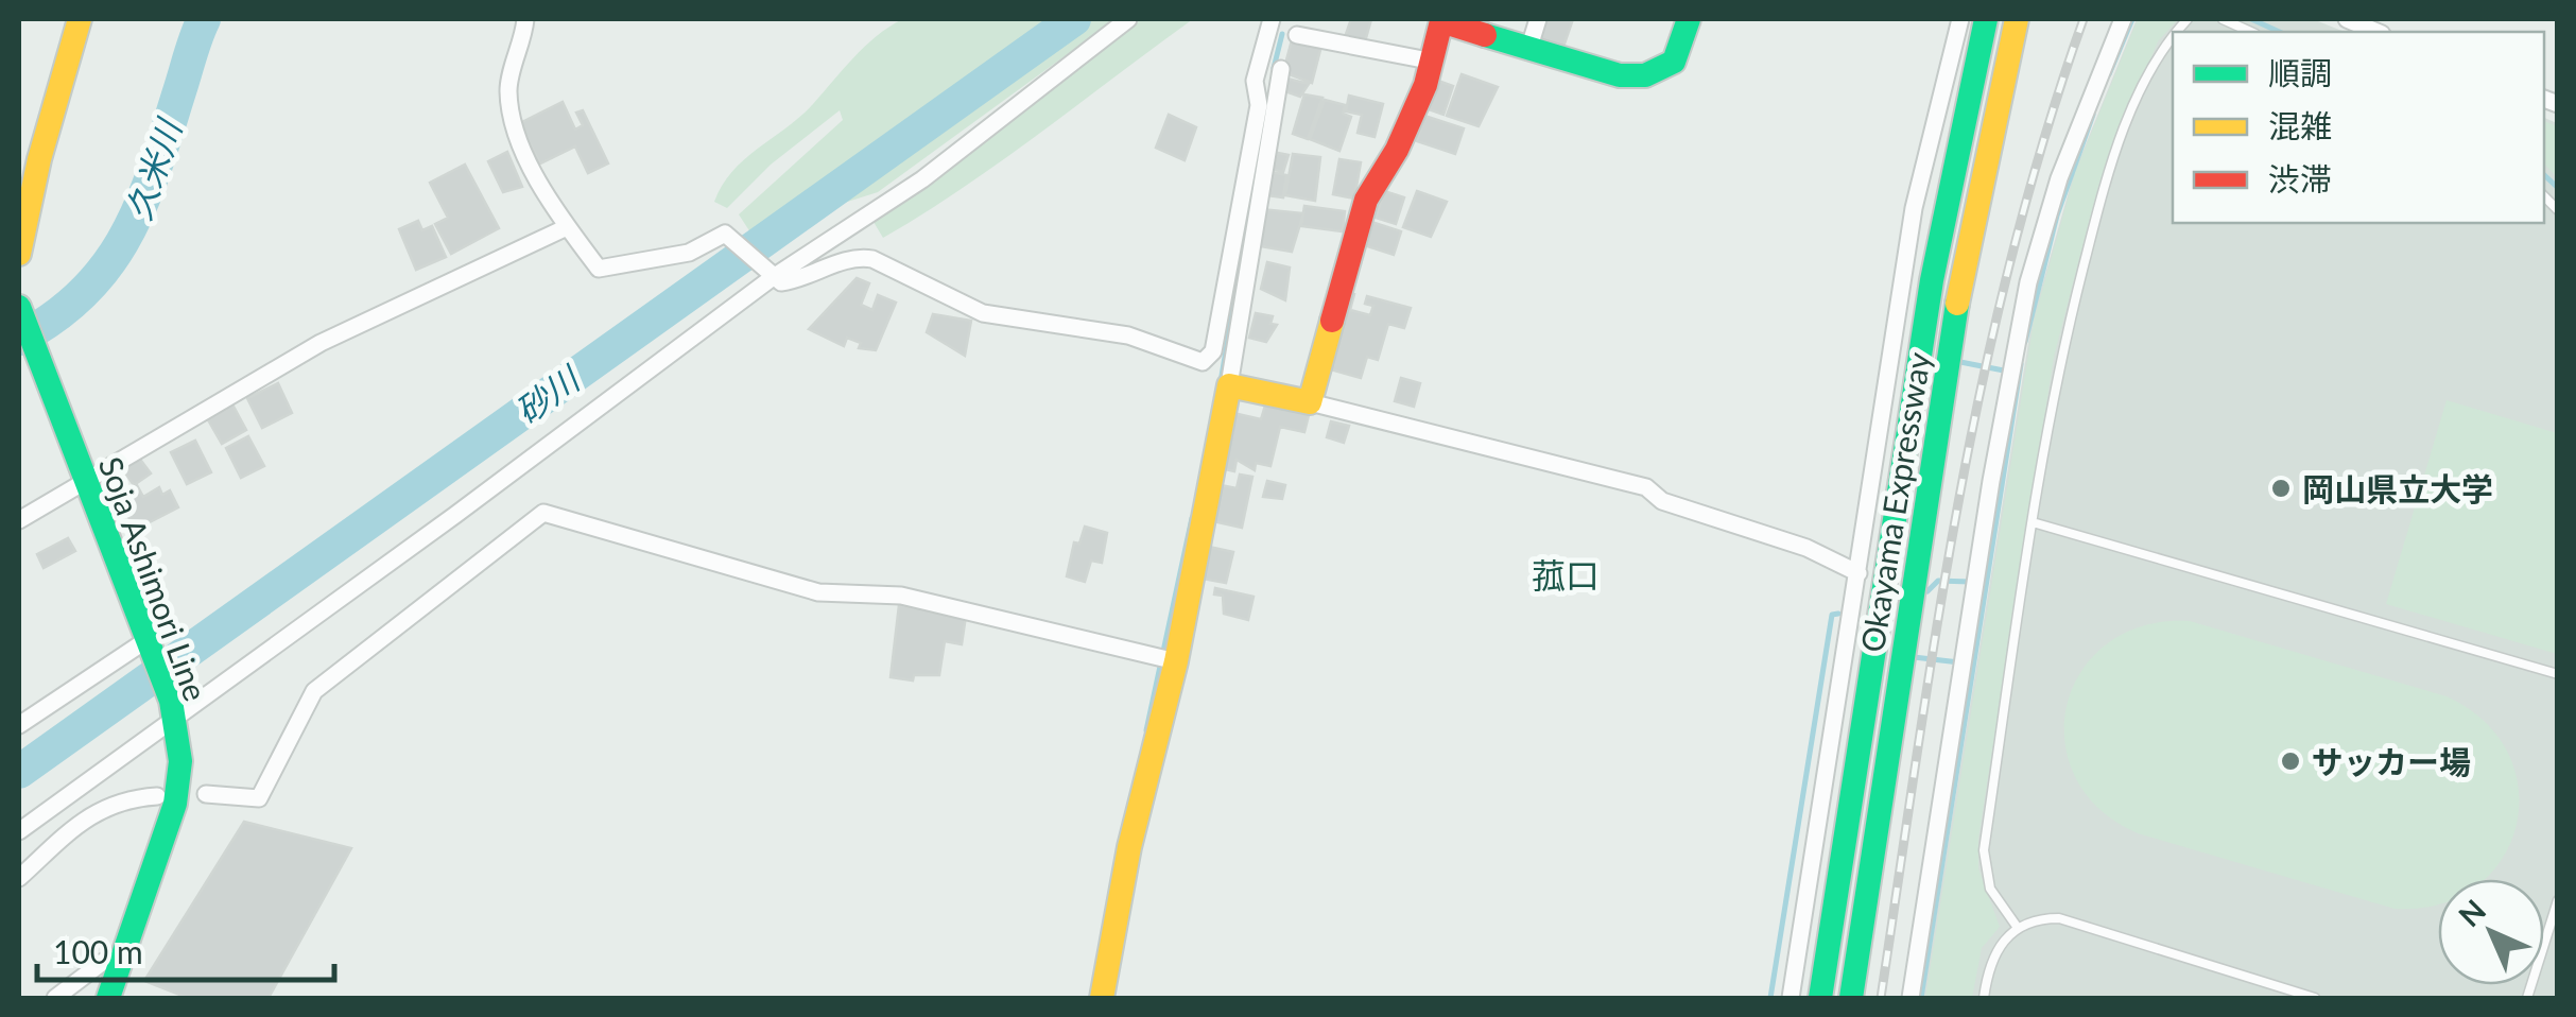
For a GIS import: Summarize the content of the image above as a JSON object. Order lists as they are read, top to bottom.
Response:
{
  "streets": {
    "main road": ["Okayama Expressway", "Soja Ashimori Line"]
  },
  "districts": ["菰口"],
  "water": ["久米川", "砂川"],
  "places": ["岡山県立大学", "サッカー場"],
  "legend": ["順調", "混雑", "渋滞"],
  "scale_bar": "100 m",
  "north": "top left"
}
